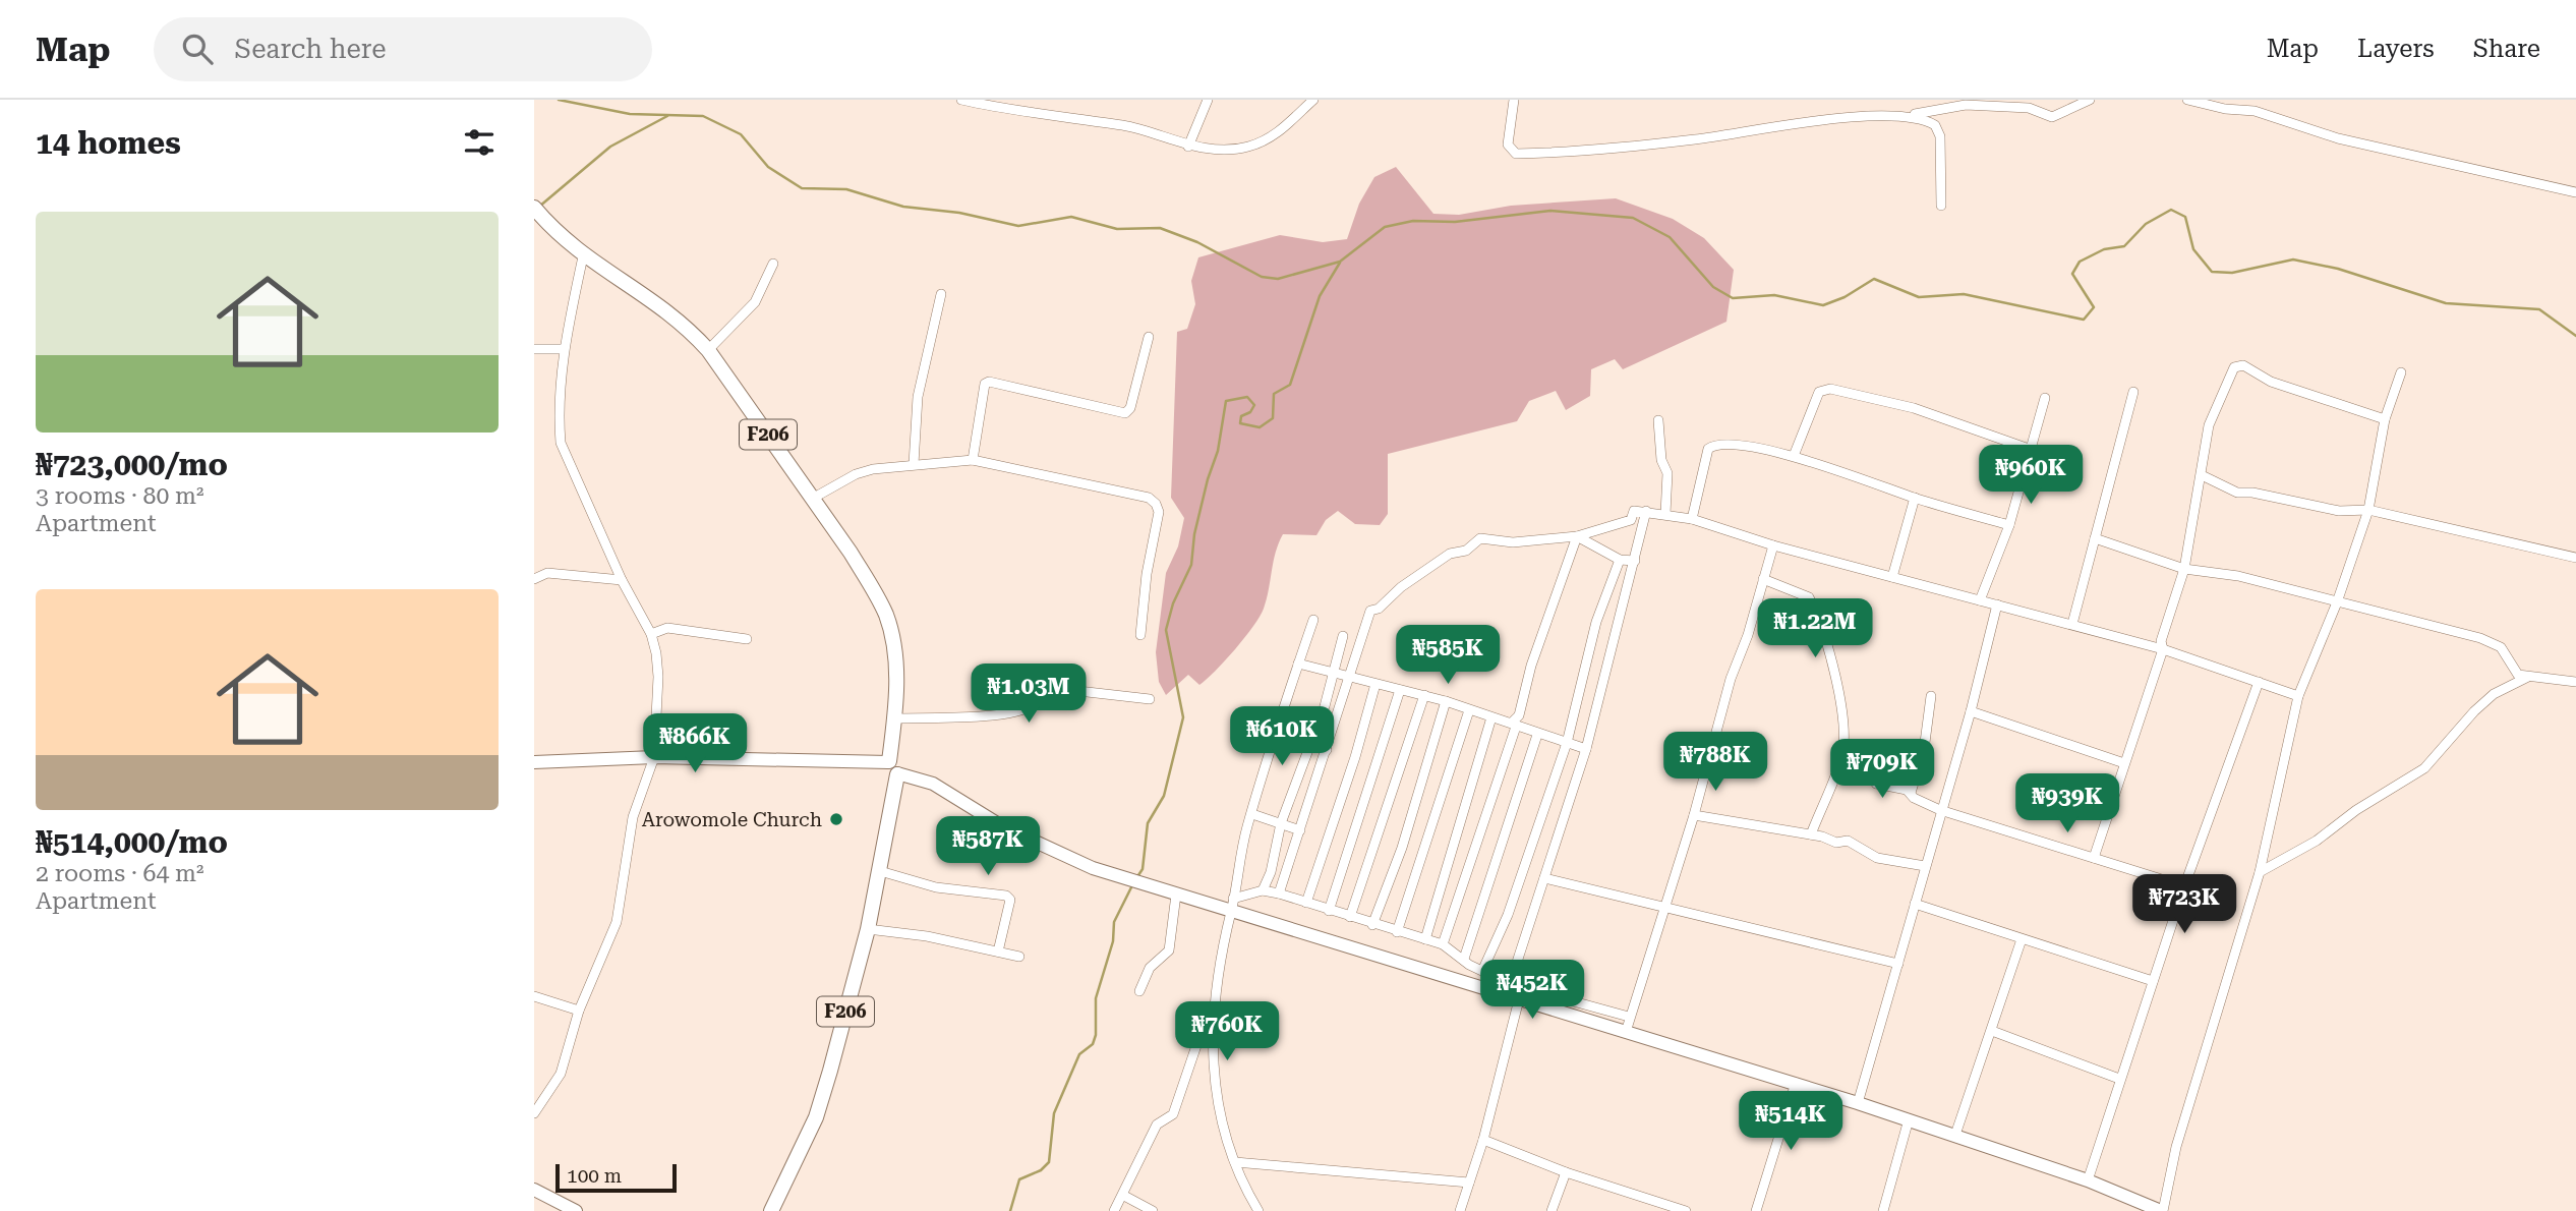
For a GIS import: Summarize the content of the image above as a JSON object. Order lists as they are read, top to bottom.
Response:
{
  "streets": {
    "main road": ["F206"]
  },
  "places": ["Arowomole Church"],
  "scale_bar": "100 m",
  "page": {
    "header": "Map",
    "search": "Search here",
    "nav": ["Map", "Layers", "Share"],
    "heading": "14 homes",
    "list": [
      {
        "name": "₦723,000/mo",
        "note": "3 rooms · 80 m² · Apartment"
      },
      {
        "name": "₦514,000/mo",
        "note": "2 rooms · 64 m² · Apartment"
      }
    ],
    "price": [
      "₦960K",
      "₦1.22M",
      "₦585K",
      "₦1.03M",
      "₦610K",
      "₦866K",
      "₦788K",
      "₦709K",
      "₦939K",
      "₦587K",
      "₦723K",
      "₦452K",
      "₦760K",
      "₦514K"
    ],
    "scale": "100 m"
  }
}
